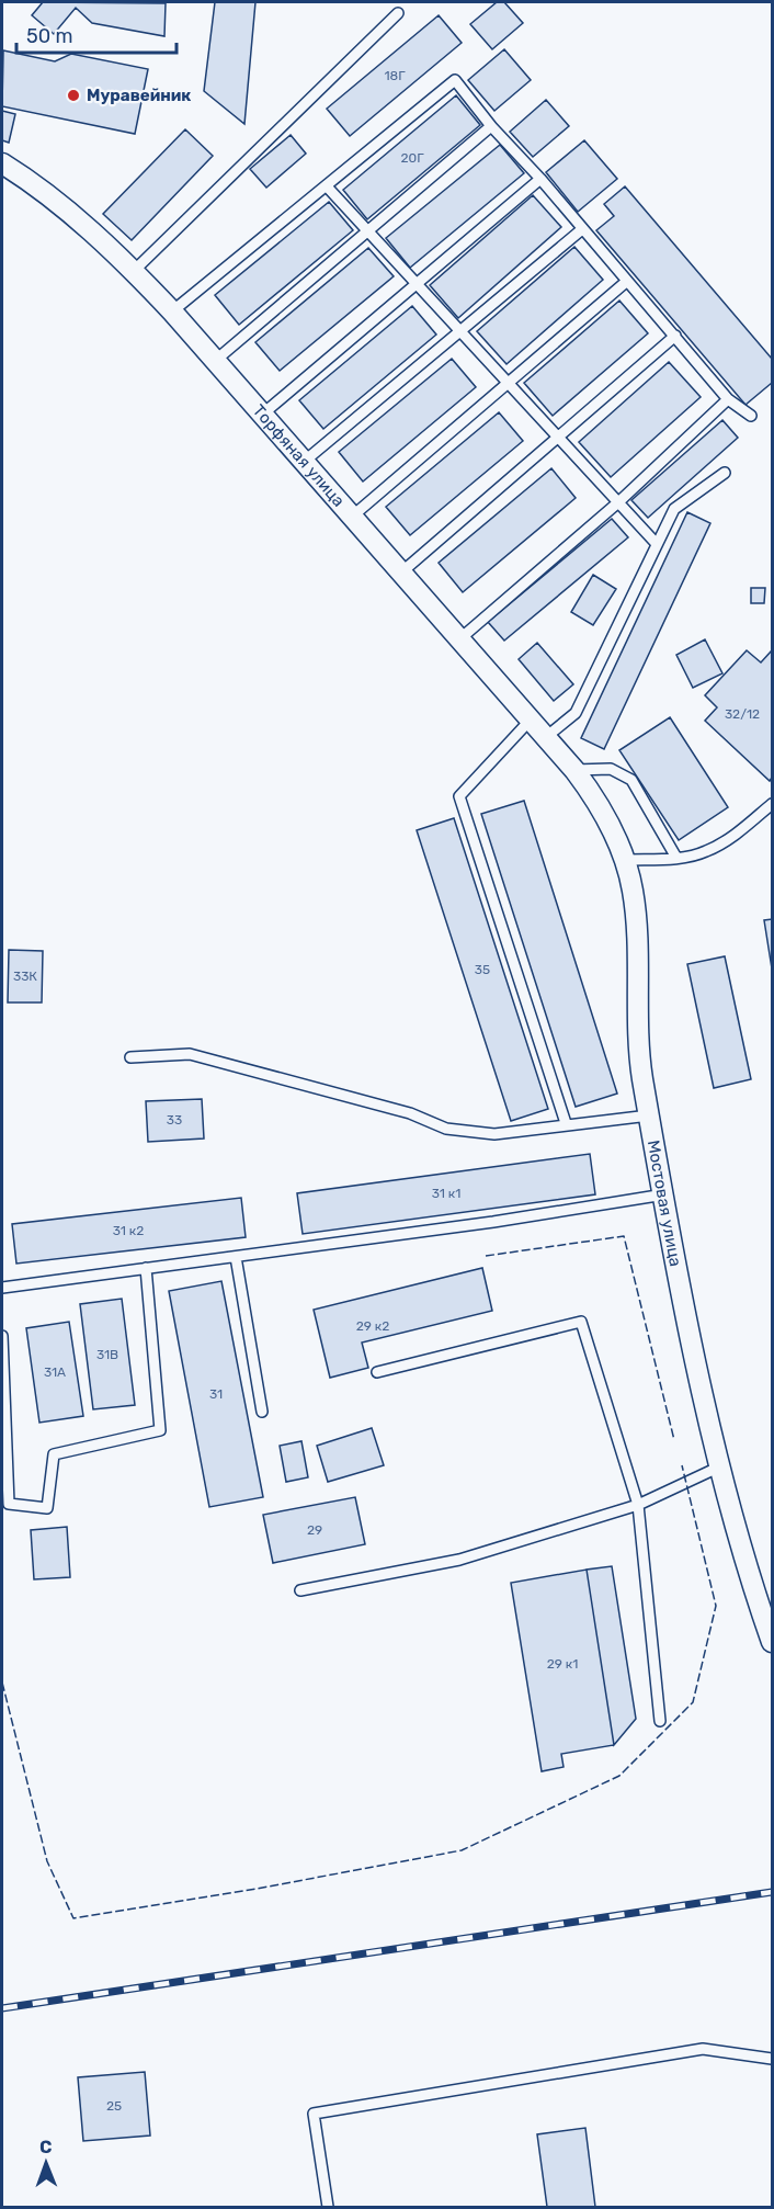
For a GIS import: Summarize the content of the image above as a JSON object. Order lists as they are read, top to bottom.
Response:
{
  "streets": {
    "street": ["Торфяная улица", "Мостовая улица"]
  },
  "crossings": [
    ["Торфяная улица", "Мостовая улица"]
  ],
  "places": ["Муравейник"],
  "house_numbers": [
    "18Г",
    "20Г",
    "32/12",
    "35",
    "33К",
    "33",
    "31 к1",
    "31 к2",
    "29 к2",
    "31В",
    "31А",
    "31",
    "29",
    "29 к1",
    "25"
  ],
  "scale_bar": "50 m",
  "north": "top"
}
